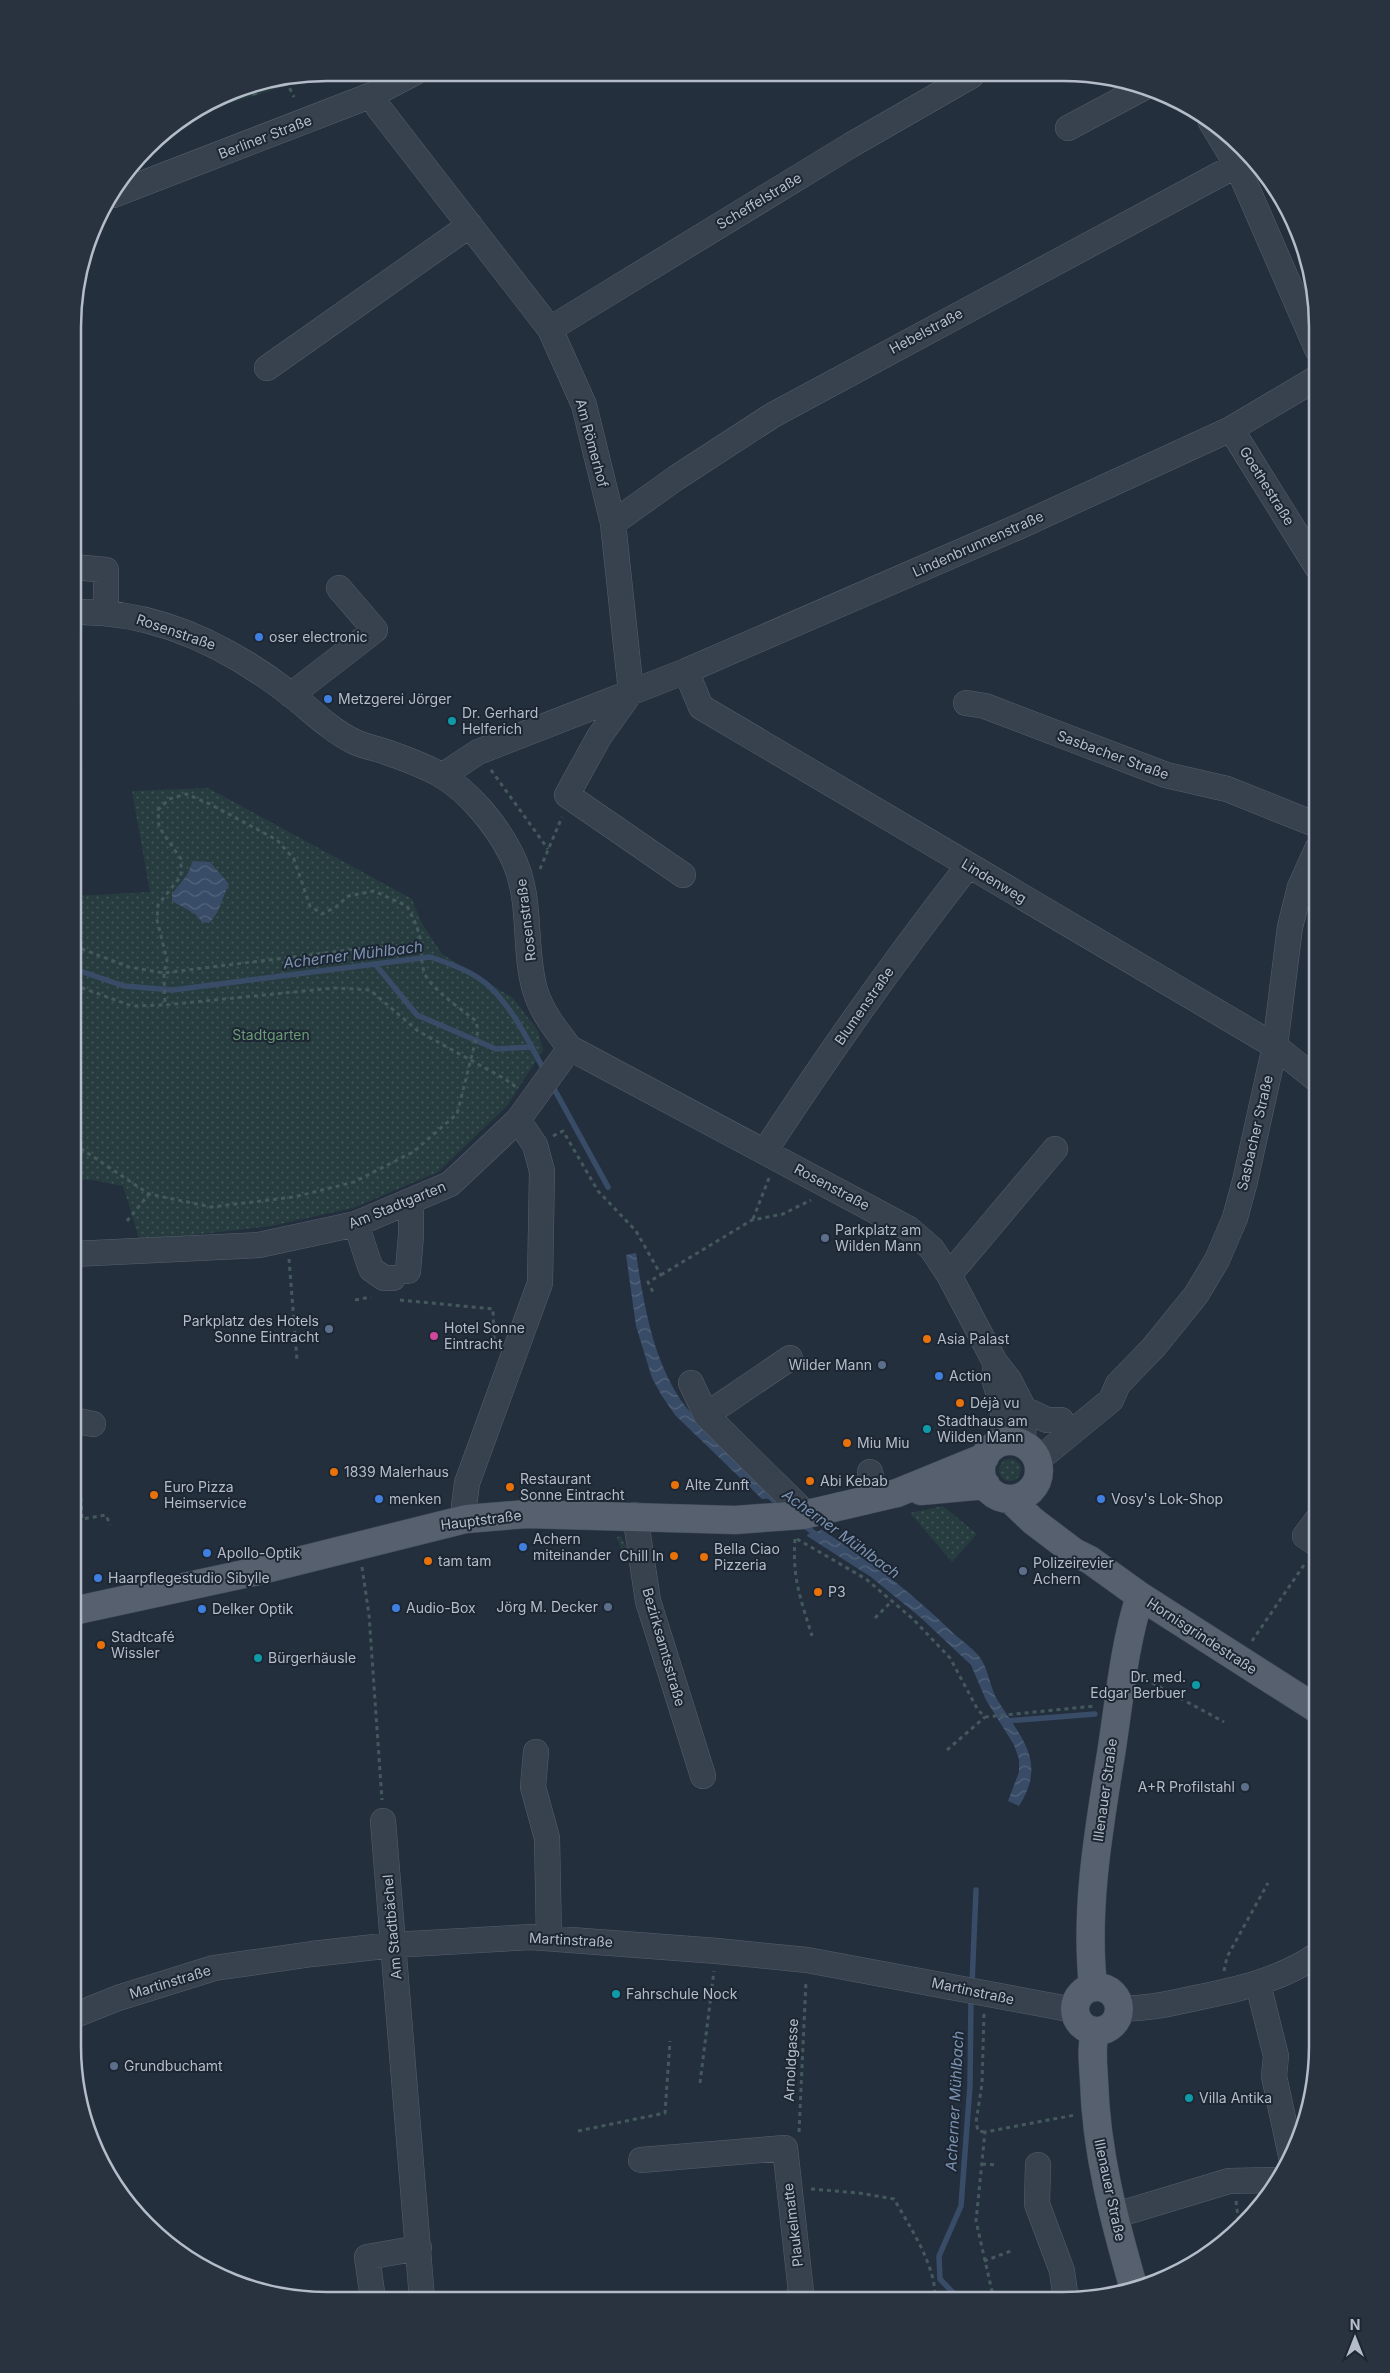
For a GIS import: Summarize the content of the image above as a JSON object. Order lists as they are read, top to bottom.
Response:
{
  "streets": {
    "main road": ["Hauptstraße", "Hornisgrindestraße", "Illenauer Straße"],
    "street": [
      "Berliner Straße",
      "Scheffelstraße",
      "Hebelstraße",
      "Am Römerhof",
      "Goethestraße",
      "Lindenbrunnenstraße",
      "Rosenstraße",
      "Sasbacher Straße",
      "Lindenweg",
      "Blumenstraße",
      "Am Stadtgarten",
      "Bezirksamtsstraße",
      "Am Stadtbächel",
      "Martinstraße",
      "Plaukelmatte"
    ],
    "path": ["Arnoldgasse"]
  },
  "crossings": [
    ["Berliner Straße", "Am Römerhof"],
    ["Scheffelstraße", "Am Römerhof"],
    ["Hebelstraße", "Am Römerhof"],
    ["Am Römerhof", "Lindenbrunnenstraße"],
    ["Goethestraße", "Lindenbrunnenstraße"],
    ["Lindenbrunnenstraße", "Rosenstraße"],
    ["Lindenbrunnenstraße", "Lindenweg"],
    ["Rosenstraße", "Sasbacher Straße"],
    ["Rosenstraße", "Blumenstraße"],
    ["Rosenstraße", "Am Stadtgarten"],
    ["Rosenstraße", "Hauptstraße"],
    ["Sasbacher Straße", "Lindenweg"],
    ["Sasbacher Straße", "Hauptstraße"],
    ["Lindenweg", "Blumenstraße"],
    ["Hauptstraße", "Hornisgrindestraße"],
    ["Hauptstraße", "Bezirksamtsstraße"],
    ["Hornisgrindestraße", "Illenauer Straße"],
    ["Illenauer Straße", "Martinstraße"],
    ["Am Stadtbächel", "Martinstraße"],
    ["Martinstraße", "Arnoldgasse"],
    ["Arnoldgasse", "Plaukelmatte"]
  ],
  "water": ["Acherner Mühlbach"],
  "parks": ["Stadtgarten"],
  "places": [
    "oser electronic",
    "Metzgerei Jörger",
    "Dr. Gerhard Helferich",
    "Parkplatz am Wilden Mann",
    "Parkplatz des Hotels Sonne Eintracht",
    "Hotel Sonne Eintracht",
    "Asia Palast",
    "Wilder Mann",
    "Action",
    "Déjà vu",
    "Stadthaus am Wilden Mann",
    "Miu Miu",
    "1839 Malerhaus",
    "Abi Kebab",
    "Alte Zunft",
    "Restaurant Sonne Eintracht",
    "Euro Pizza Heimservice",
    "menken",
    "Vosy's Lok-Shop",
    "Achern miteinander",
    "Apollo-Optik",
    "Chill In",
    "Bella Ciao Pizzeria",
    "tam tam",
    "Polizeirevier Achern",
    "Haarpflegestudio Sibylle",
    "P3",
    "Jörg M. Decker",
    "Audio-Box",
    "Delker Optik",
    "Stadtcafé Wissler",
    "Bürgerhäusle",
    "Dr. med. Edgar Berbuer",
    "A+R Profilstahl",
    "Fahrschule Nock",
    "Grundbuchamt",
    "Villa Antika"
  ],
  "north": "top"
}
